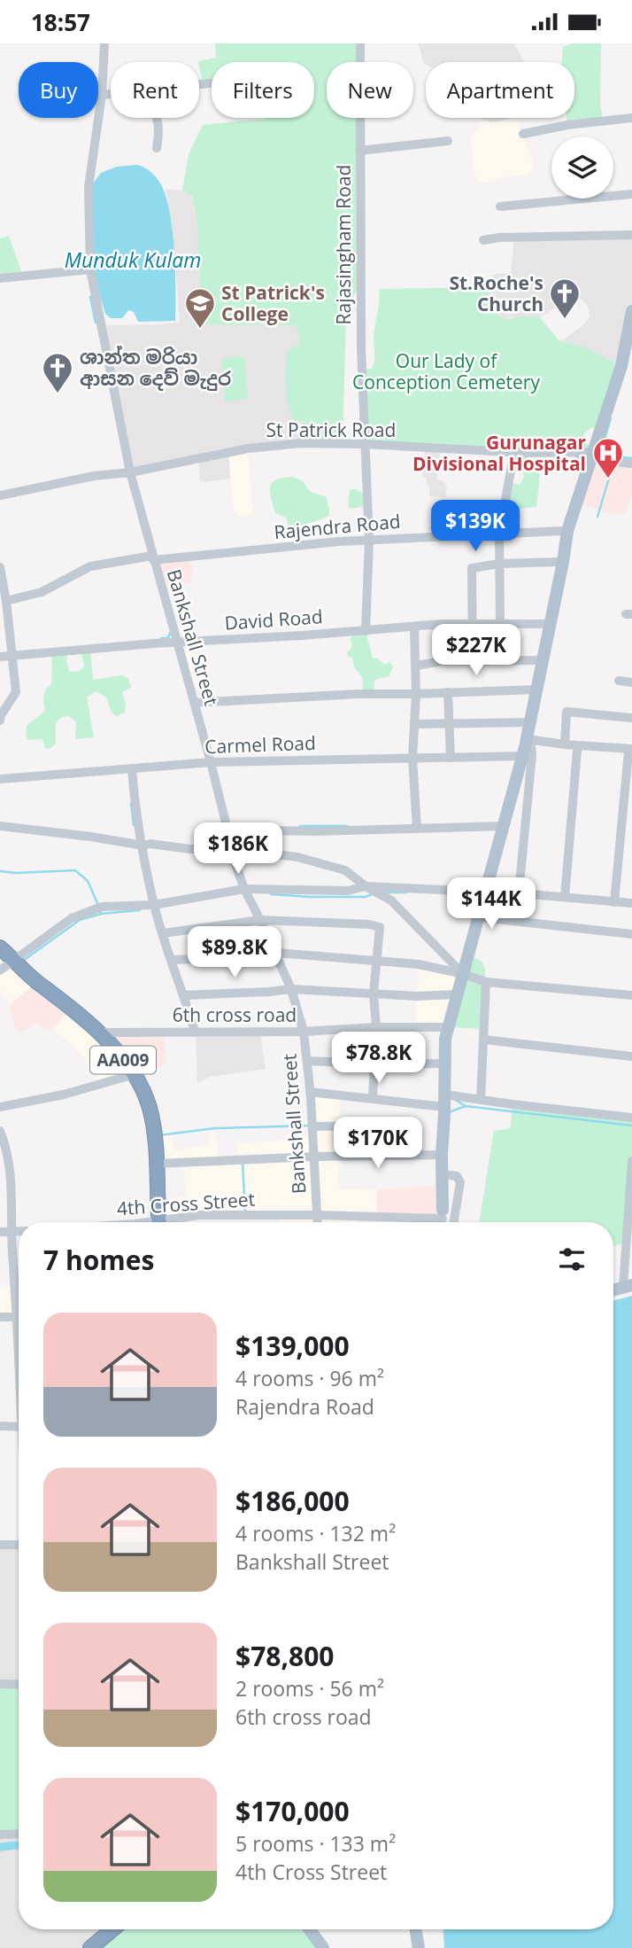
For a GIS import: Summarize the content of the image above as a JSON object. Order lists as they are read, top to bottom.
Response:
{
  "streets": {
    "highway": ["AA009"],
    "street": [
      "Rajasingham Road",
      "St Patrick Road",
      "Rajendra Road",
      "David Road",
      "Bankshall Street",
      "Carmel Road",
      "6th cross road",
      "4th Cross Street"
    ]
  },
  "crossings": [
    ["Rajasingham Road", "St Patrick Road"],
    ["Rajasingham Road", "Rajendra Road"],
    ["Rajasingham Road", "David Road"],
    ["St Patrick Road", "Bankshall Street"],
    ["Rajendra Road", "Bankshall Street"],
    ["David Road", "Bankshall Street"],
    ["Bankshall Street", "Carmel Road"],
    ["Bankshall Street", "6th cross road"],
    ["Bankshall Street", "4th Cross Street"],
    ["6th cross road", "AA009"]
  ],
  "water": ["Munduk Kulam"],
  "parks": ["Our Lady of Conception Cemetery"],
  "places": {
    "church": ["St.Roche's Church", "ශාන්ත මරියා ආසන දෙව් මැදුර"],
    "school or university": ["St Patrick's College"],
    "hospital": ["Gurunagar Divisional Hospital"]
  },
  "page": {
    "status": "18:57",
    "chip": [
      "Buy",
      "Rent",
      "Filters",
      "New",
      "Apartment"
    ],
    "price": [
      "$139K",
      "$227K",
      "$186K",
      "$144K",
      "$89.8K",
      "$78.8K",
      "$170K"
    ],
    "heading": "7 homes",
    "list": [
      {
        "name": "$139,000",
        "note": "4 rooms · 96 m² · Rajendra Road"
      },
      {
        "name": "$186,000",
        "note": "4 rooms · 132 m² · Bankshall Street"
      },
      {
        "name": "$78,800",
        "note": "2 rooms · 56 m² · 6th cross road"
      },
      {
        "name": "$170,000",
        "note": "5 rooms · 133 m² · 4th Cross Street"
      }
    ]
  }
}
